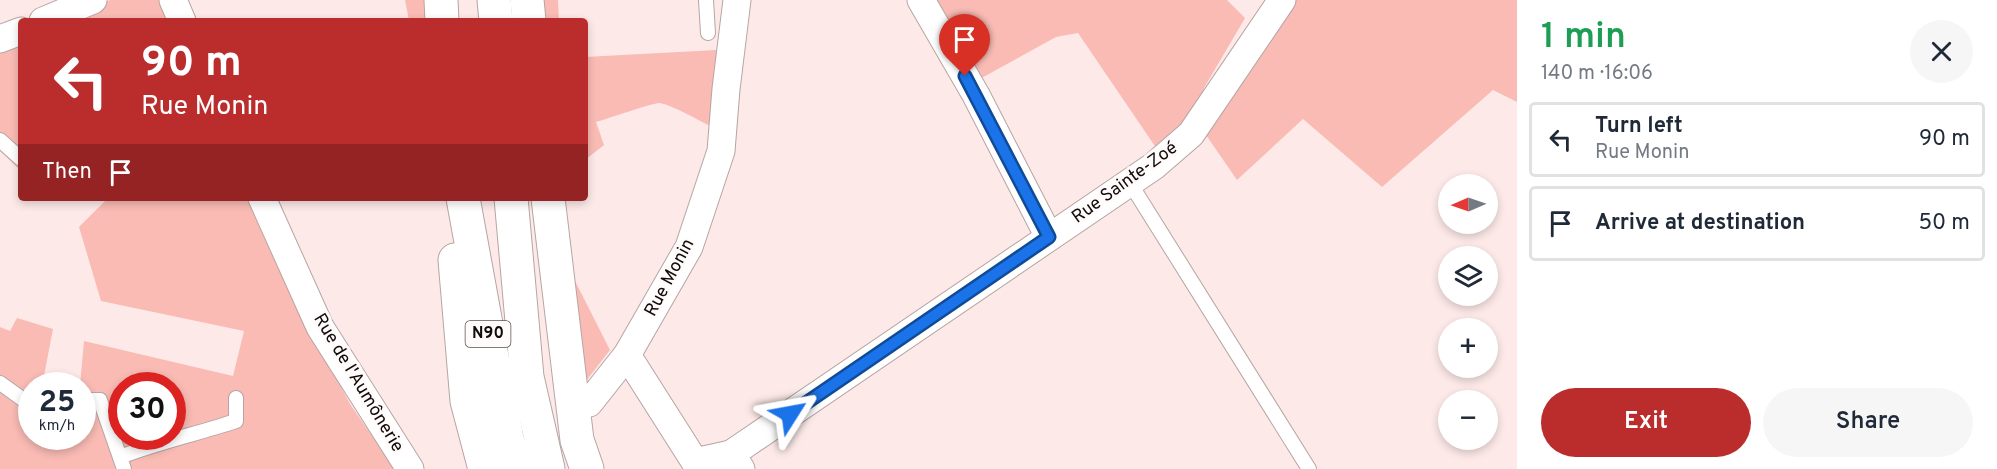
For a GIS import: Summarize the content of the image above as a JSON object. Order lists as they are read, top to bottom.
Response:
{
  "streets": {
    "highway": ["N90"],
    "street": ["Rue Sainte-Zoé", "Rue Monin", "Rue de l'Aumônerie"]
  },
  "north": "left",
  "page": {
    "heading": ["1 min", "140 m · 16:06"],
    "turn": ["90 m", "Rue Monin"],
    "list": [
      {
        "name": "Turn left",
        "note": "Rue Monin",
        "value": "90 m"
      },
      {
        "name": "Arrive at destination",
        "value": "50 m"
      }
    ],
    "then": "Then",
    "map_buttons": ["+", "−"],
    "speed": "25 km/h",
    "limit": "30",
    "buttons": ["Exit", "Share"]
  }
}
